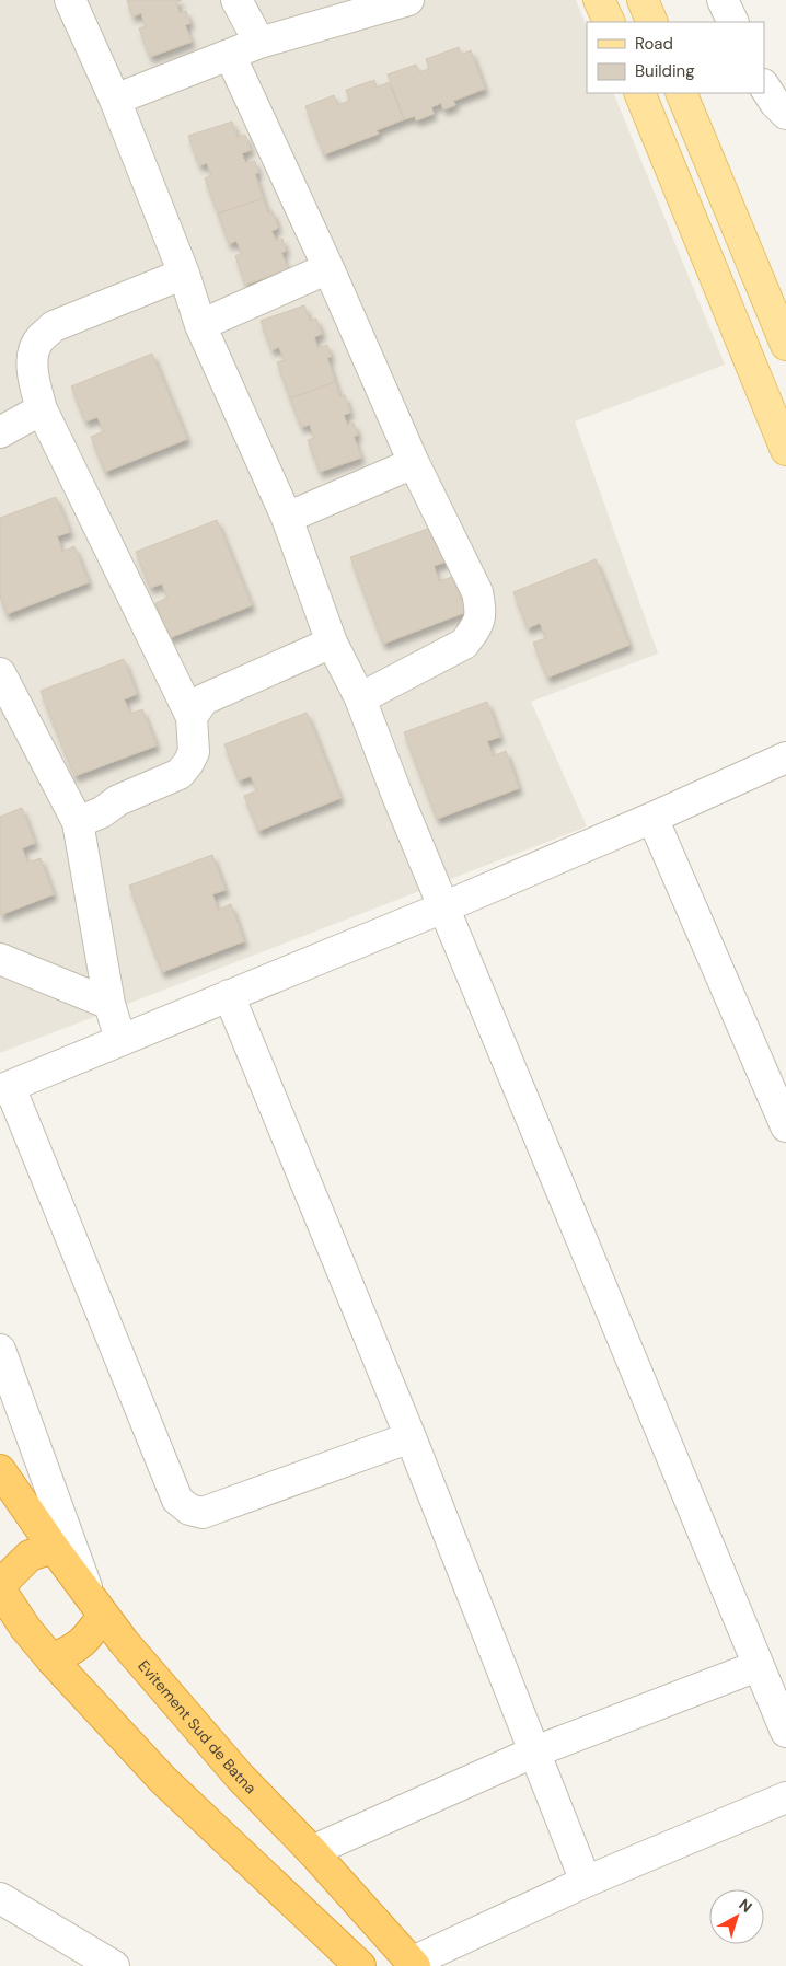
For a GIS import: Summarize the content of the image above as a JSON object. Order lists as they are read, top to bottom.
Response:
{
  "streets": {
    "highway": ["Evitement Sud de Batna"]
  },
  "legend": ["Road", "Building"],
  "north": "top right"
}
